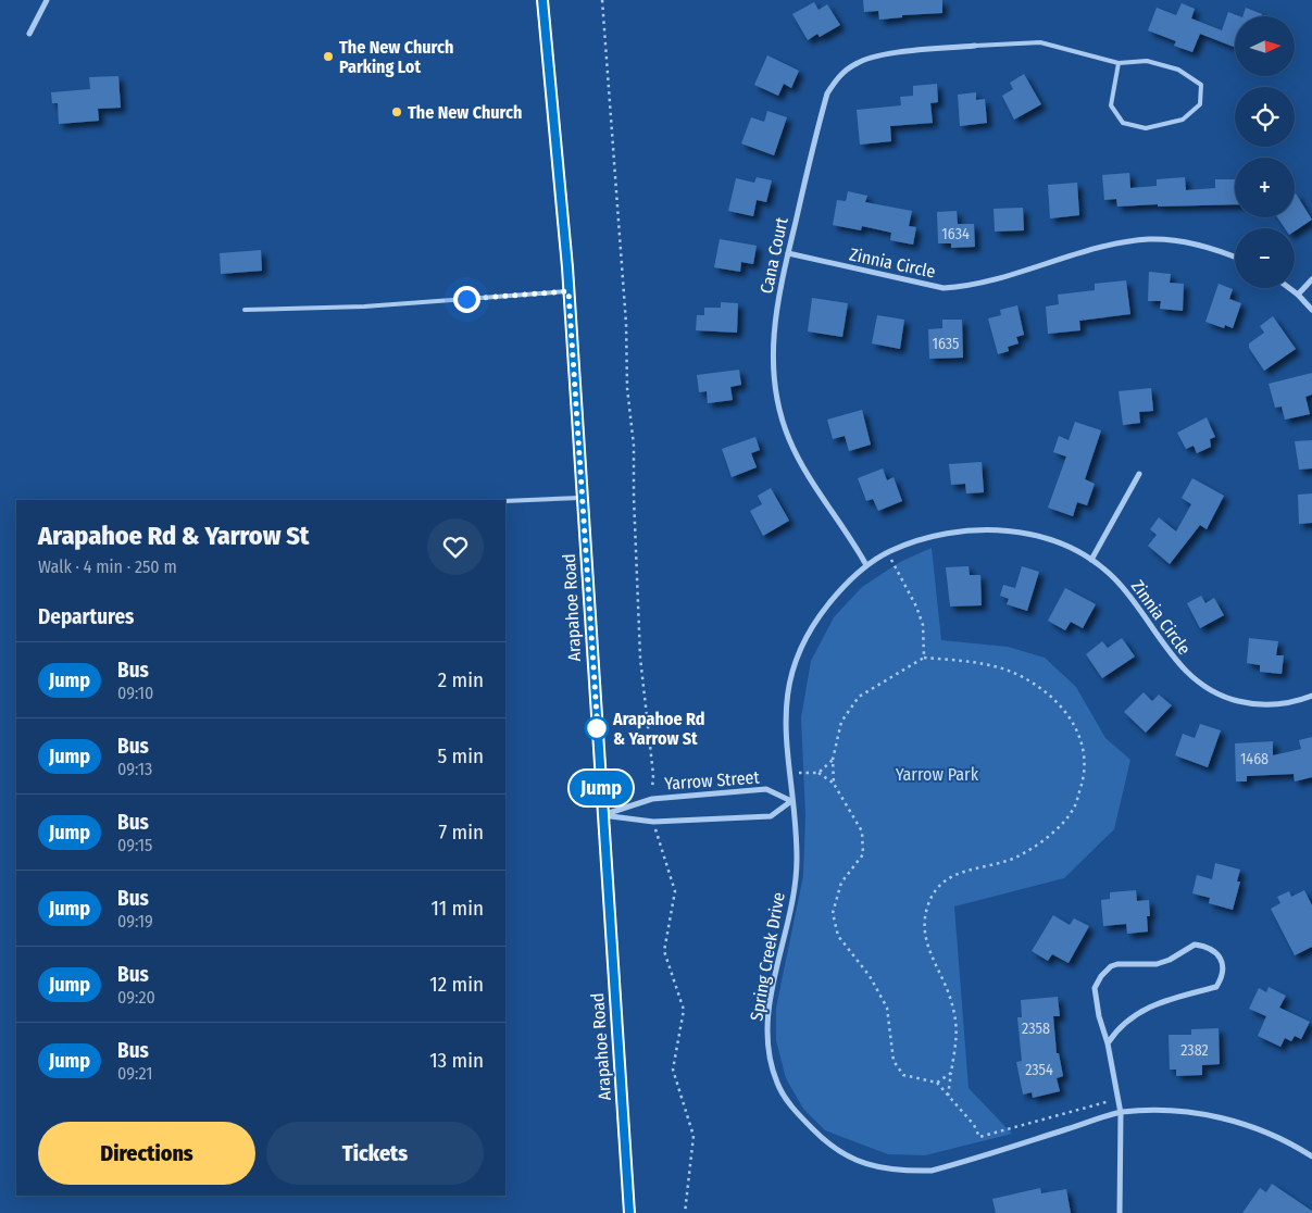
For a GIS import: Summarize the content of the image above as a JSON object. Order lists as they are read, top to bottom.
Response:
{
  "streets": {
    "main road": ["Arapahoe Road"],
    "street": [
      "Cana Court",
      "Zinnia Circle",
      "Yarrow Street",
      "Spring Creek Drive"
    ]
  },
  "crossings": [
    ["Cana Court", "Zinnia Circle"],
    ["Cana Court", "Spring Creek Drive"],
    ["Zinnia Circle", "Spring Creek Drive"],
    ["Arapahoe Road", "Yarrow Street"],
    ["Yarrow Street", "Spring Creek Drive"]
  ],
  "parks": ["Yarrow Park"],
  "places": ["The New Church Parking Lot", "The New Church", "Arapahoe Rd & Yarrow St"],
  "lines": ["bus line Jump"],
  "house_numbers": [
    "1634",
    "1635",
    "1468",
    "2358",
    "2382",
    "2354"
  ],
  "north": "right",
  "page": {
    "on_map": "Jump",
    "map_buttons": ["+", "−"],
    "heading": [
      ["Arapahoe Rd & Yarrow St", "Walk · 4 min · 250 m"],
      "Departures"
    ],
    "list": [
      {
        "mark": "Jump",
        "name": "Bus",
        "note": "09:10",
        "value": "2 min"
      },
      {
        "mark": "Jump",
        "name": "Bus",
        "note": "09:13",
        "value": "5 min"
      },
      {
        "mark": "Jump",
        "name": "Bus",
        "note": "09:15",
        "value": "7 min"
      },
      {
        "mark": "Jump",
        "name": "Bus",
        "note": "09:19",
        "value": "11 min"
      },
      {
        "mark": "Jump",
        "name": "Bus",
        "note": "09:20",
        "value": "12 min"
      },
      {
        "mark": "Jump",
        "name": "Bus",
        "note": "09:21",
        "value": "13 min"
      }
    ],
    "buttons": ["Directions", "Tickets"]
  }
}
